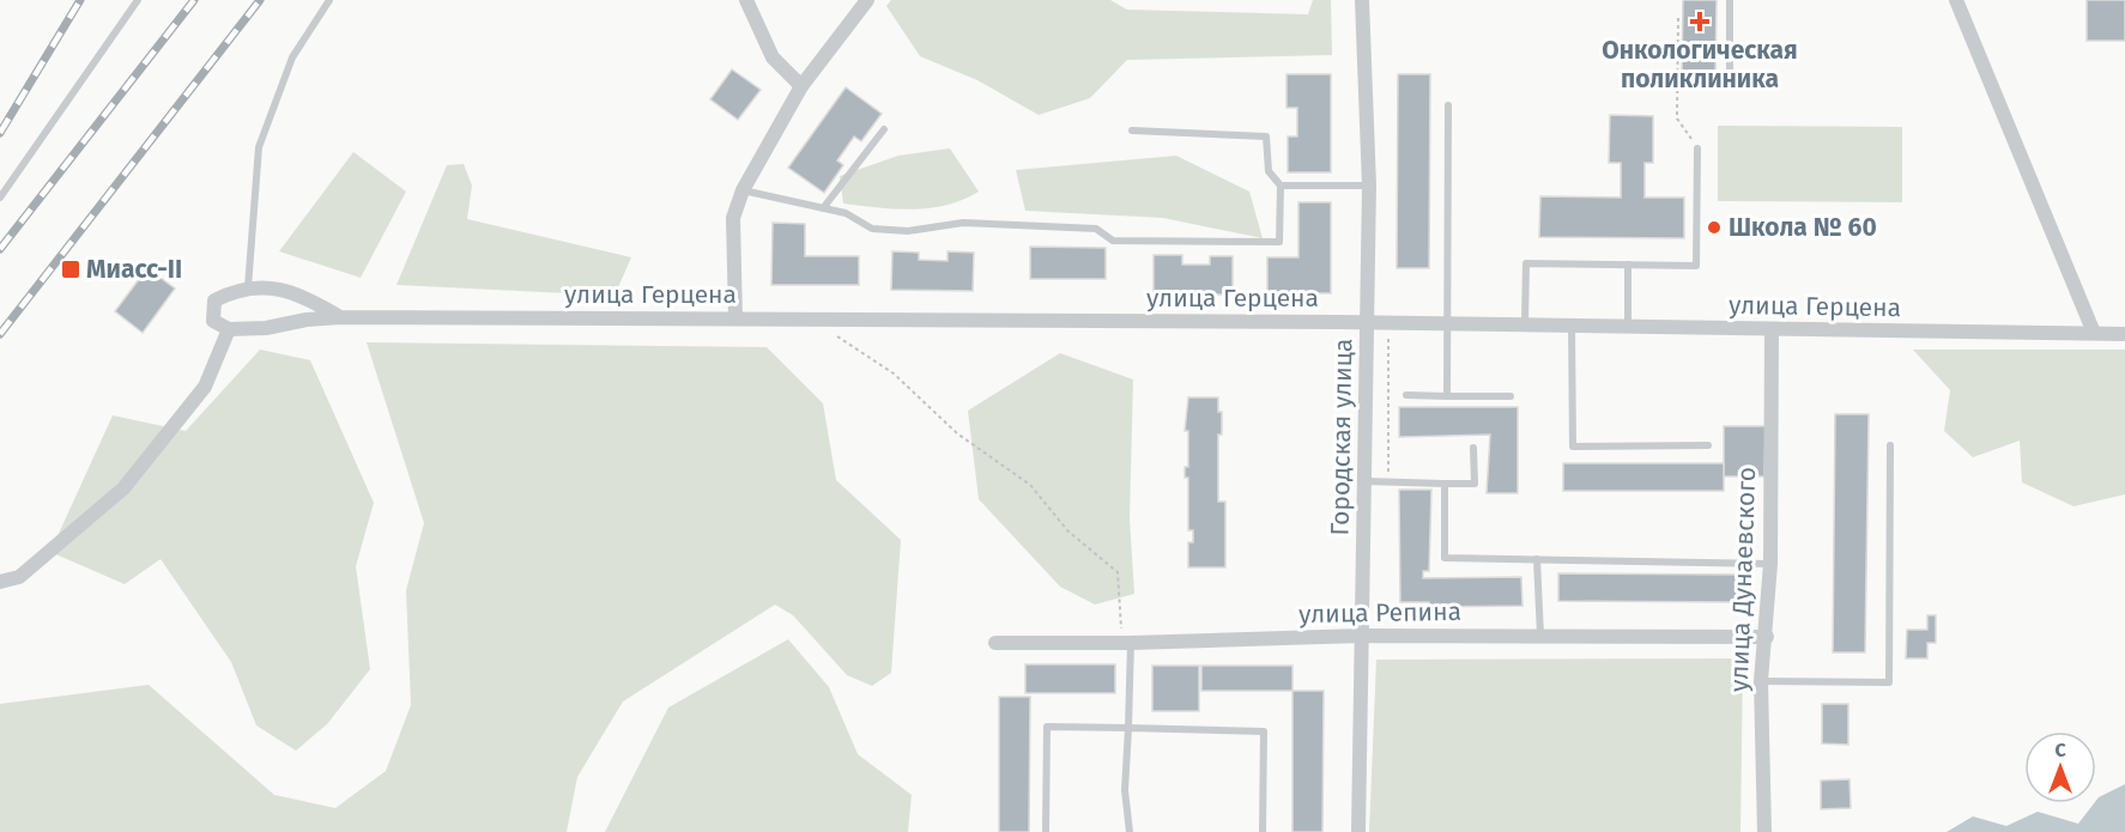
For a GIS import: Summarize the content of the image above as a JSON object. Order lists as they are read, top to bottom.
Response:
{
  "streets": {
    "street": [
      "улица Герцена",
      "Городская улица",
      "улица Дунаевского",
      "улица Репина"
    ]
  },
  "crossings": [
    ["улица Герцена", "Городская улица"],
    ["улица Герцена", "улица Дунаевского"],
    ["Городская улица", "улица Репина"],
    ["улица Дунаевского", "улица Репина"]
  ],
  "places": {
    "health": ["Онкологическая поликлиника"],
    "other": ["Школа № 60"],
    "transit": ["Миасс-II"]
  },
  "north": "top"
}
